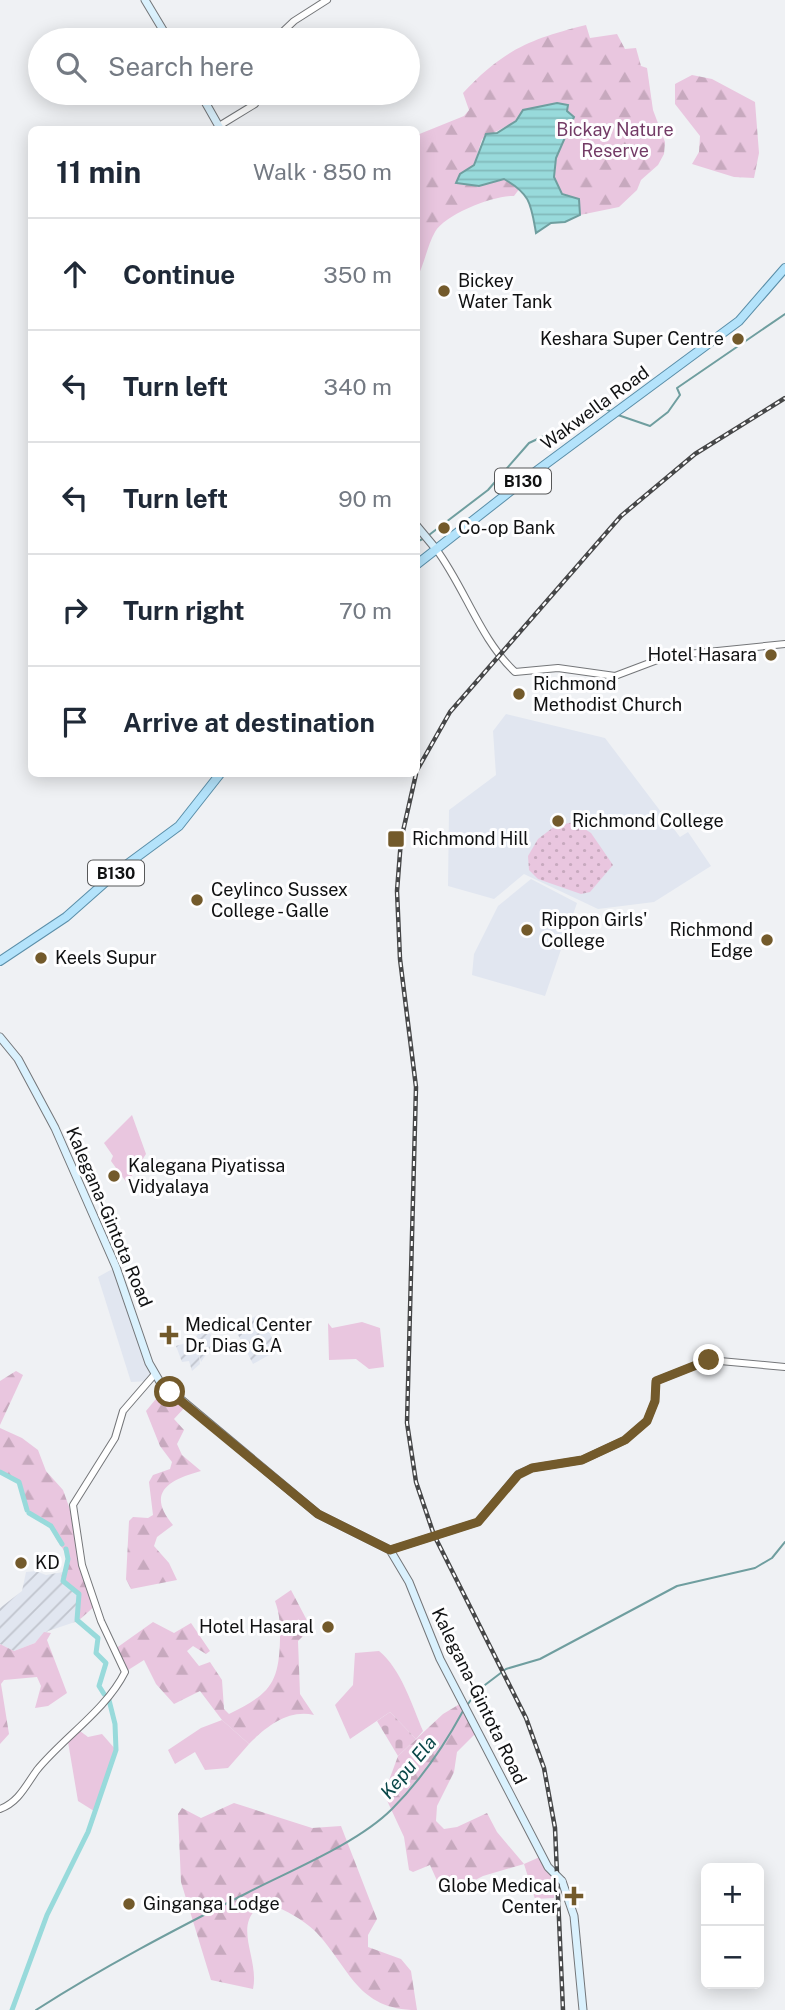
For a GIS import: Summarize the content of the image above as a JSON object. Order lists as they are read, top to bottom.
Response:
{
  "streets": {
    "main road": ["Wakwella Road", "B130", "Kalegana-Gintota Road"]
  },
  "water": ["Kepu Ela"],
  "parks": ["Bickay Nature Reserve"],
  "places": {
    "other": [
      "Bickey Water Tank",
      "Keshara Super Centre",
      "Co-op Bank",
      "Hotel Hasara",
      "Richmond Methodist Church",
      "Richmond College",
      "Ceylinco Sussex College - Galle",
      "Rippon Girls' College",
      "Richmond Edge",
      "Keels Supur",
      "Kalegana Piyatissa Vidyalaya",
      "KD",
      "Hotel Hasaral",
      "Ginganga Lodge"
    ],
    "transit": ["Richmond Hill"],
    "health": ["Medical Center Dr. Dias G.A", "Globe Medical Center"]
  },
  "page": {
    "search": "Search here",
    "heading": ["11 min", "Walk · 850 m"],
    "list": [
      ["Continue", "350 m"],
      ["Turn left", "340 m"],
      ["Turn left", "90 m"],
      ["Turn right", "70 m"],
      "Arrive at destination"
    ],
    "map_buttons": ["+", "−"]
  }
}
